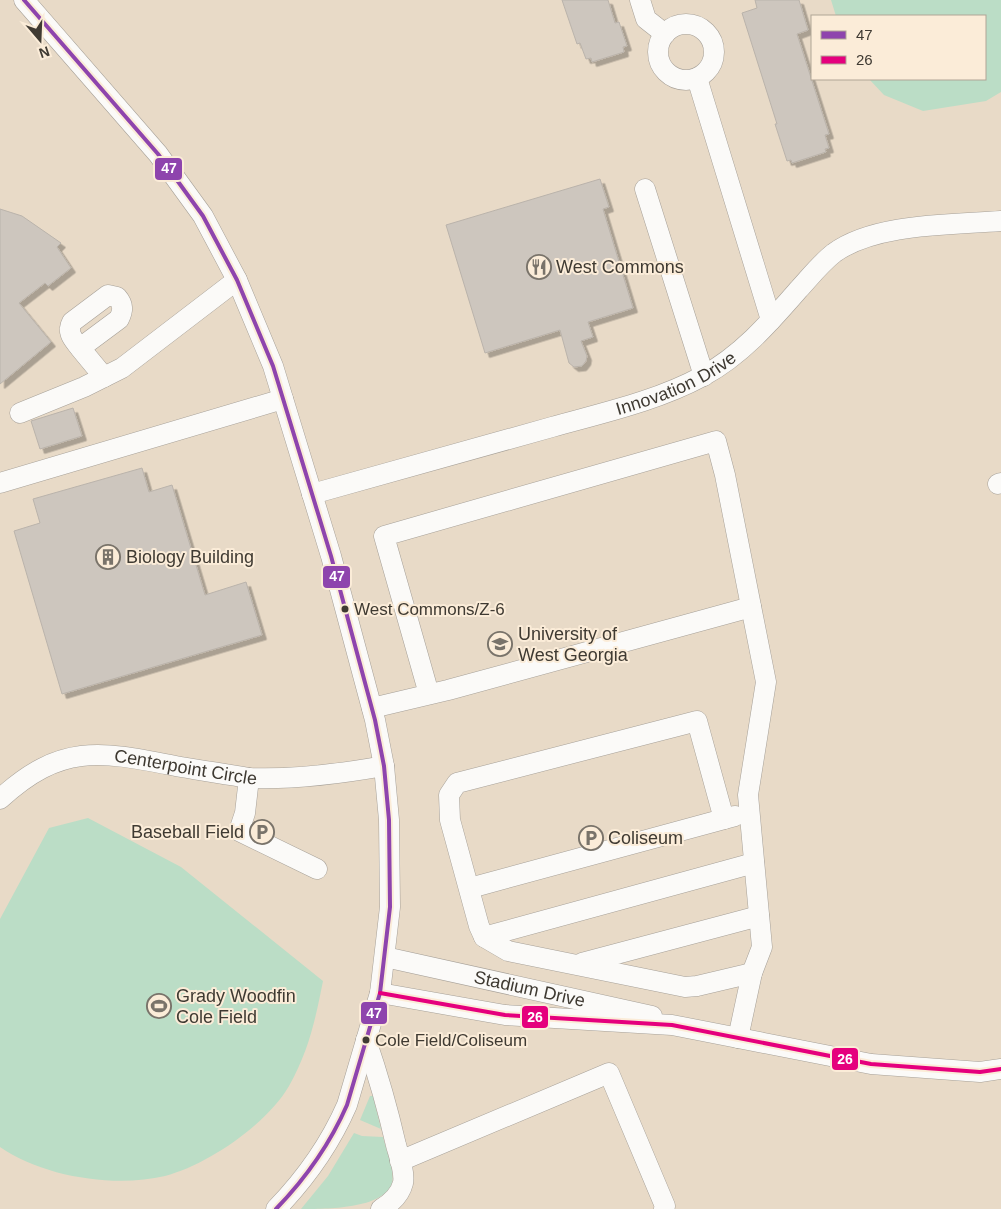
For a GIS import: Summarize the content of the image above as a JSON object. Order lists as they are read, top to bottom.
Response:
{
  "streets": {
    "street": ["Innovation Drive", "Centerpoint Circle", "Stadium Drive"]
  },
  "places": {
    "restaurant": ["West Commons"],
    "building": ["Biology Building"],
    "other": ["West Commons/Z-6", "Cole Field/Coliseum"],
    "school or university": ["University of West Georgia"],
    "parking": ["Baseball Field", "Coliseum"],
    "sports": ["Grady Woodfin Cole Field"]
  },
  "lines": ["transit line 47", "transit line 26"],
  "legend": ["47", "26"],
  "north": "bottom"
}
